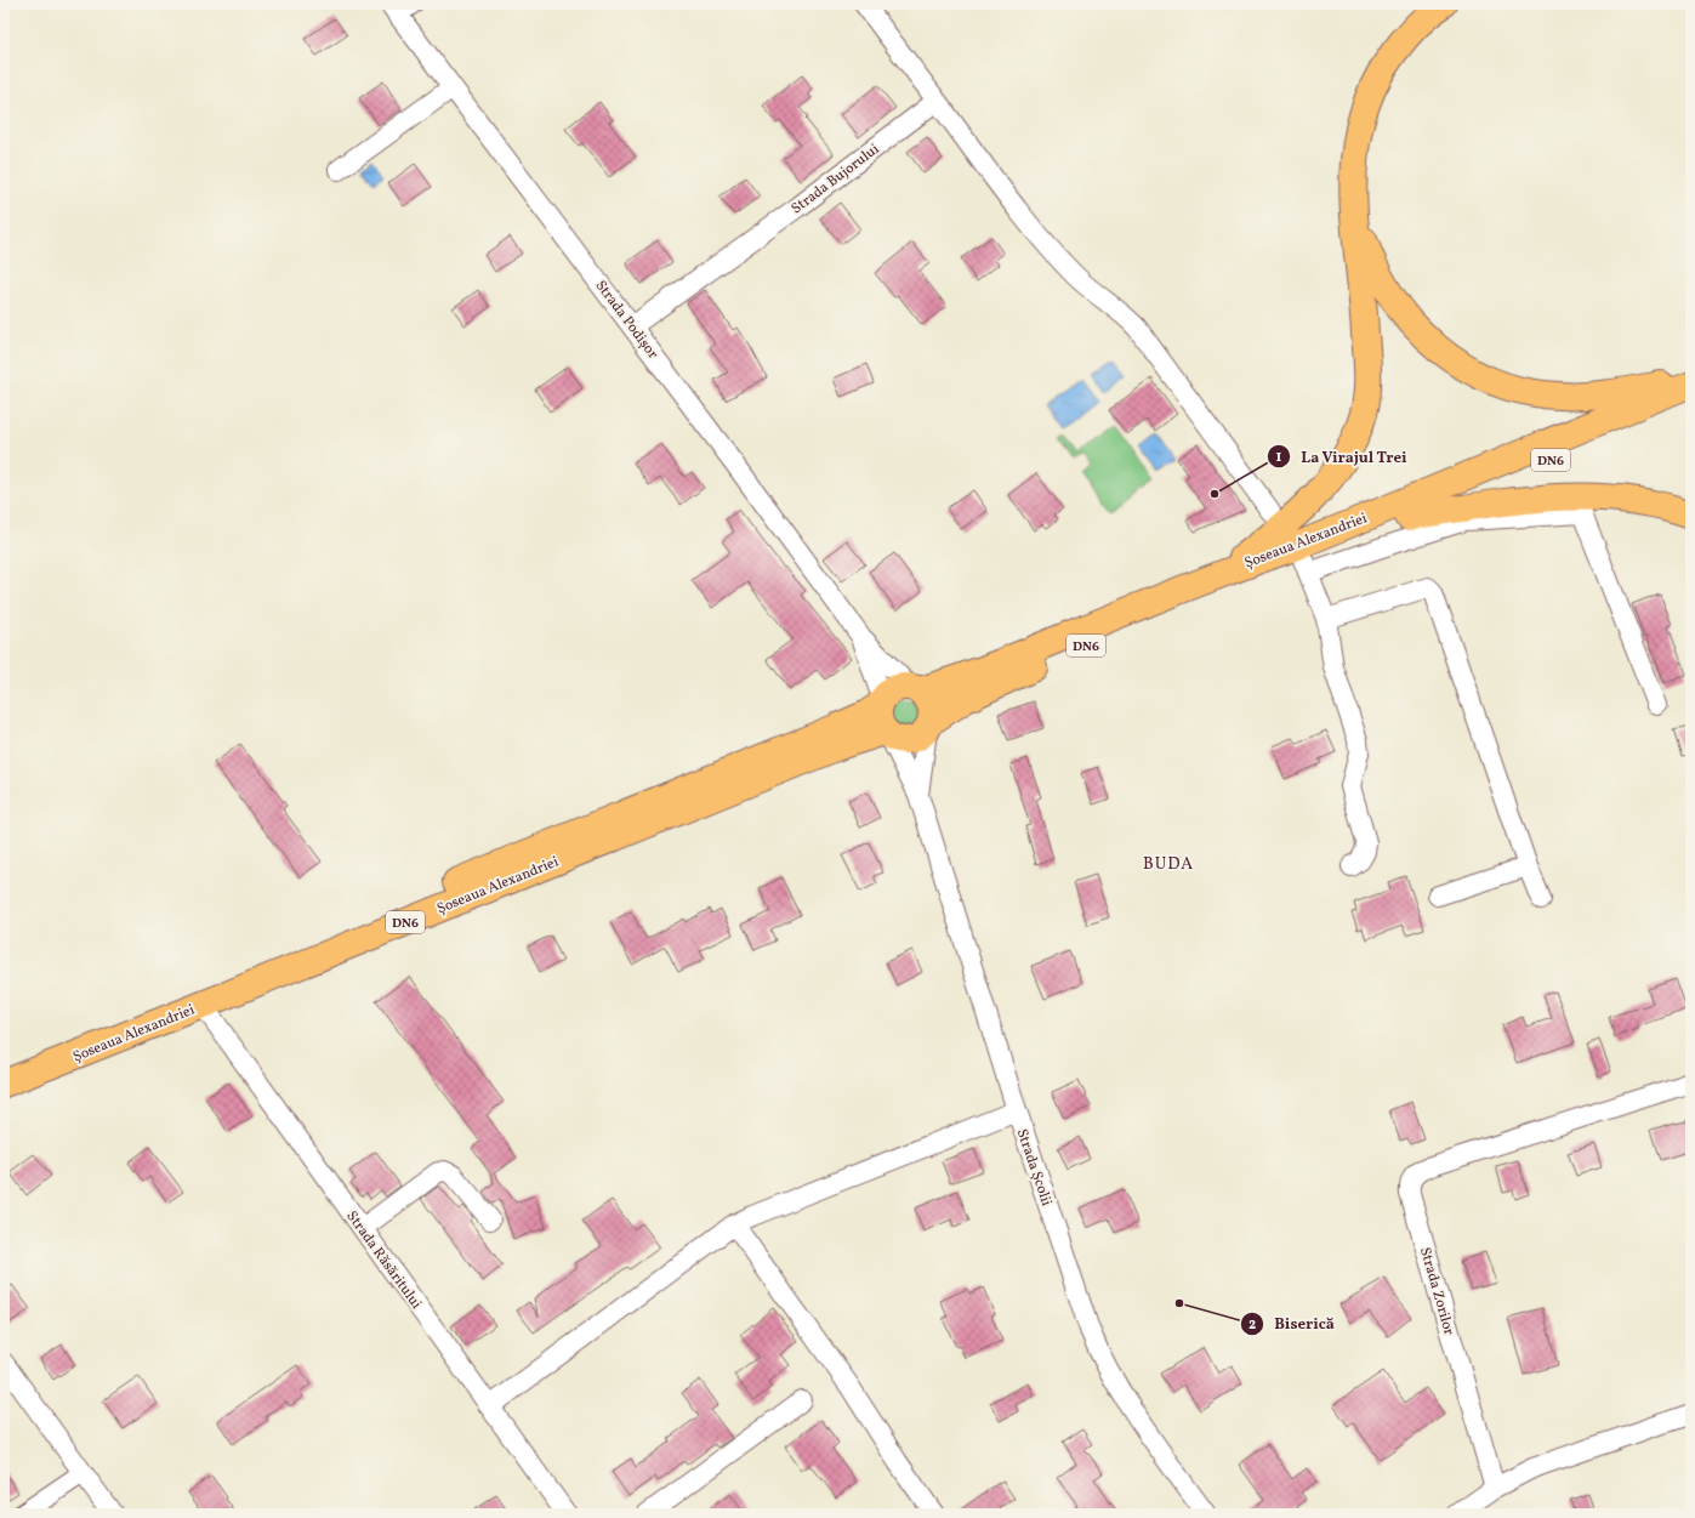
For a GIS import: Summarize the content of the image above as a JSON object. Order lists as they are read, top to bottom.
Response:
{
  "streets": {
    "highway": ["DN6", "Șoseaua Alexandriei"],
    "street": [
      "Strada Bujorului",
      "Strada Podișor",
      "Strada Școlii",
      "Strada Răsăritului",
      "Strada Zorilor"
    ]
  },
  "crossings": [
    ["Strada Bujorului", "Strada Podișor"],
    ["Strada Podișor", "Șoseaua Alexandriei"],
    ["Strada Podișor", "Strada Școlii"],
    ["Șoseaua Alexandriei", "Strada Școlii"],
    ["Șoseaua Alexandriei", "Strada Răsăritului"]
  ],
  "districts": ["BUDA"],
  "places": ["La Virajul Trei", "Biserică"]
}
